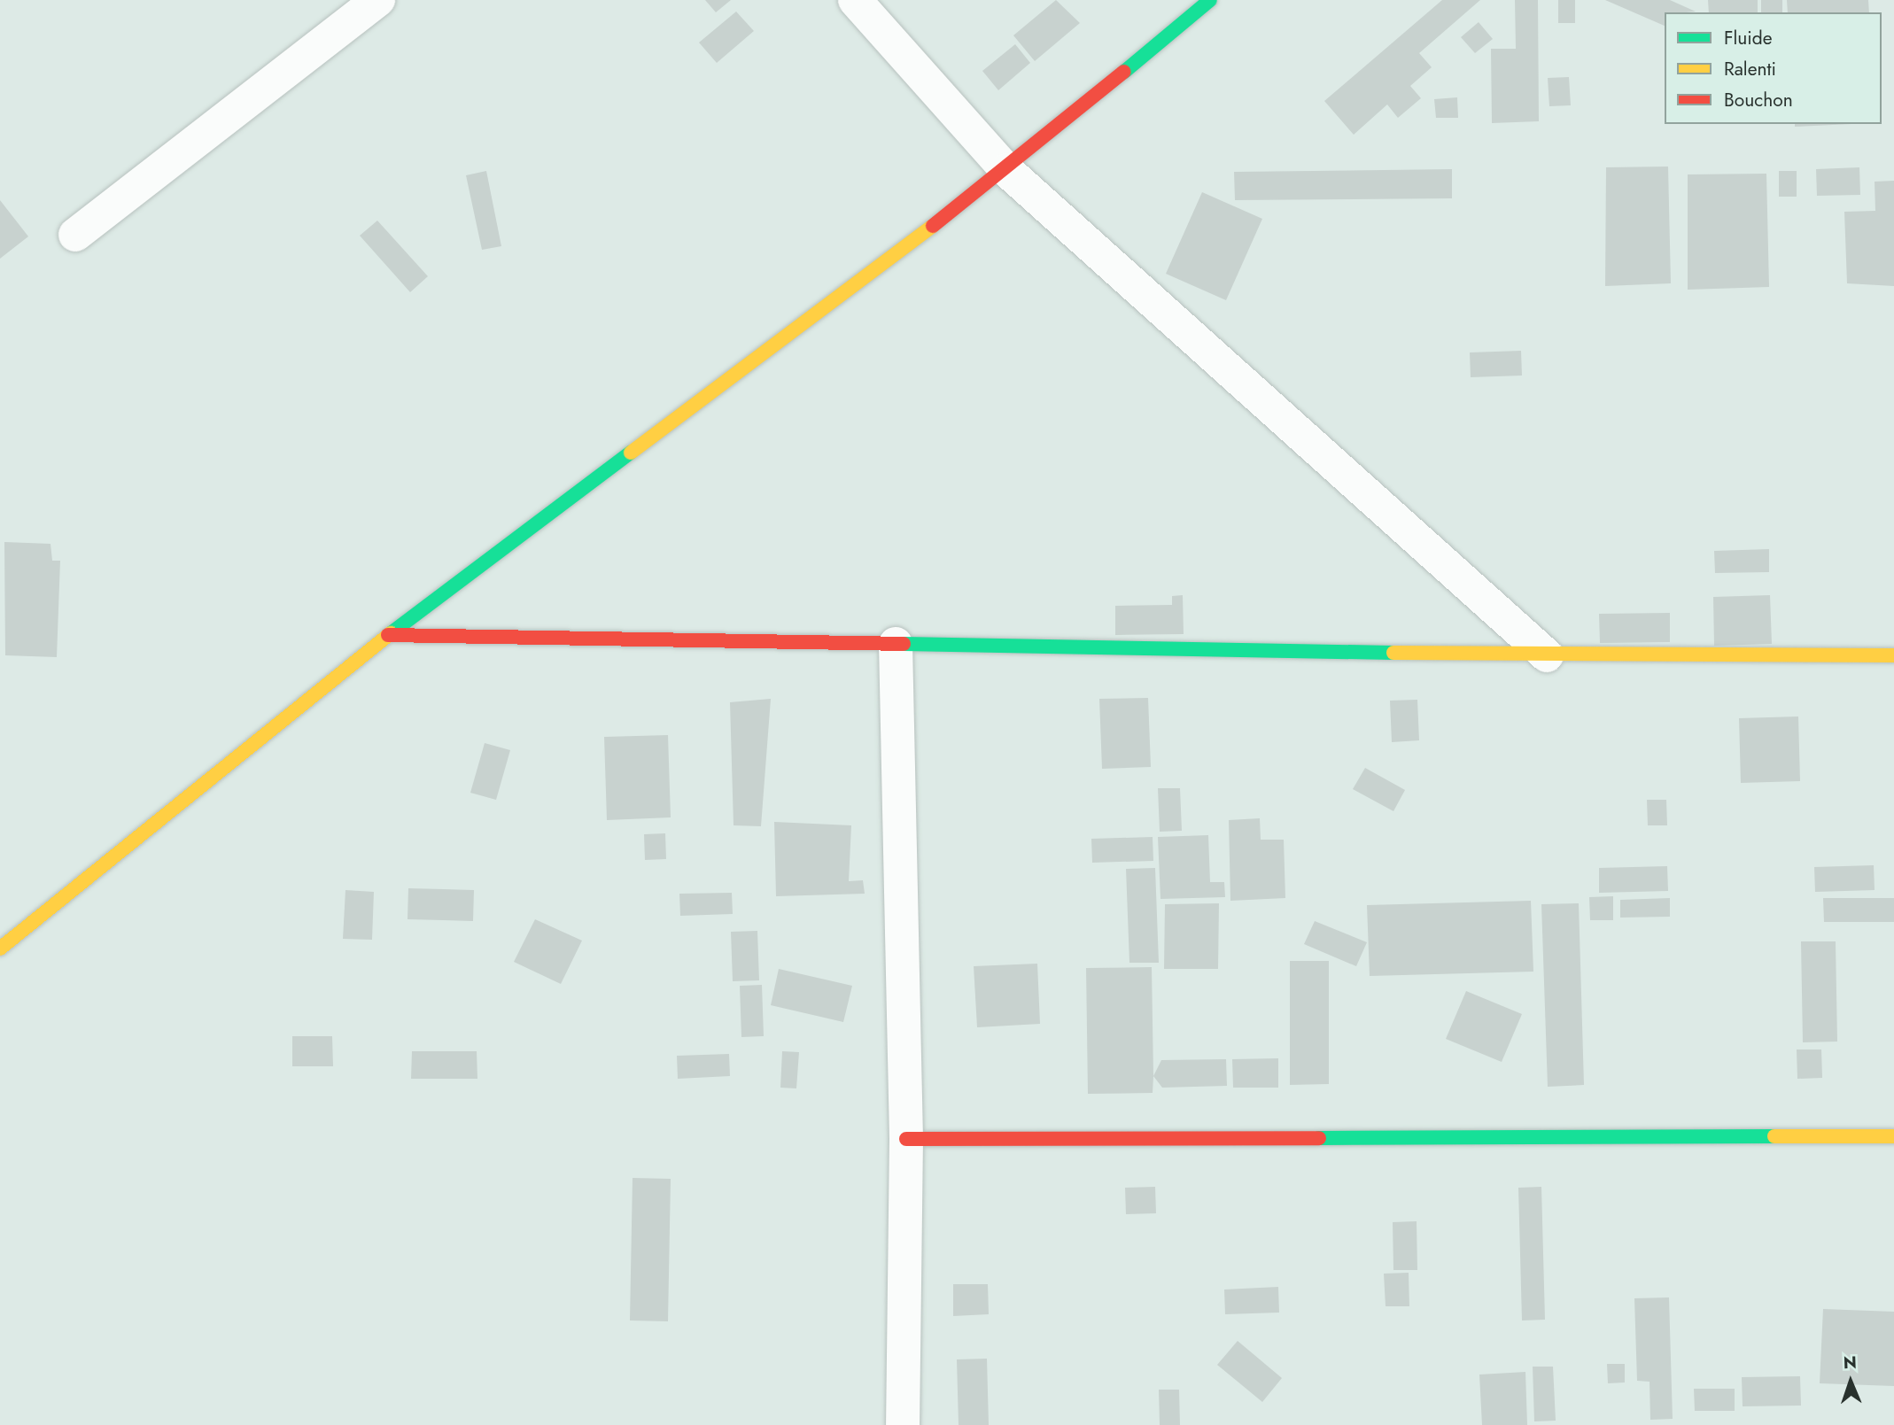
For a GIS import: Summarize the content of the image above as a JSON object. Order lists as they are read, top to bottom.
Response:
{
  "legend": ["Fluide", "Ralenti", "Bouchon"],
  "north": "top"
}
